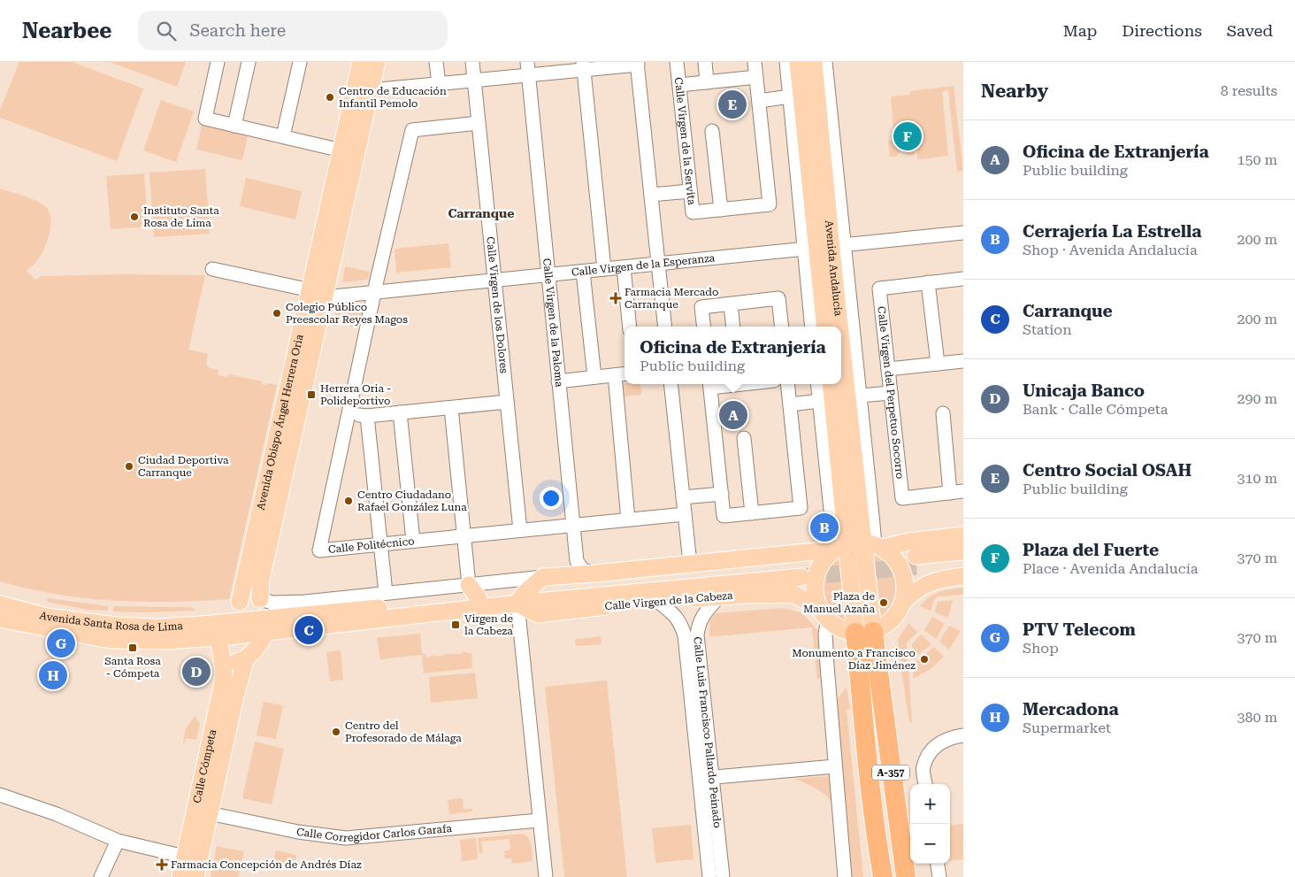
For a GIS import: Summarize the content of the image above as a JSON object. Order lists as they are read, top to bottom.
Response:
{
  "streets": {
    "highway": ["A-357"],
    "main road": [
      "Avenida Andalucía",
      "Avenida Obispo Ángel Herrera Oria",
      "Calle Virgen de la Cabeza",
      "Avenida Santa Rosa de Lima",
      "Calle Cómpeta"
    ],
    "street": [
      "Calle Virgen de la Servita",
      "Calle Virgen de la Esperanza",
      "Calle Virgen de los Dolores",
      "Calle Virgen de la Paloma",
      "Calle Virgen del Perpetuo Socorro",
      "Calle Politécnico",
      "Calle Luis Francisco Pallardo Peinado",
      "Calle Corregidor Carlos Garafa"
    ]
  },
  "crossings": [
    ["Calle Virgen de la Esperanza", "Avenida Andalucía"],
    ["Calle Virgen de la Esperanza", "Calle Virgen de los Dolores"],
    ["Calle Virgen de la Esperanza", "Calle Virgen de la Paloma"],
    ["Calle Virgen de la Esperanza", "Avenida Obispo Ángel Herrera Oria"],
    ["Calle Virgen de la Esperanza", "Calle Politécnico"],
    ["Avenida Andalucía", "Calle Virgen de la Cabeza"],
    ["Avenida Andalucía", "A-357"],
    ["Calle Virgen de los Dolores", "Calle Politécnico"],
    ["Calle Virgen de la Paloma", "Calle Politécnico"],
    ["Calle Virgen de la Paloma", "Calle Virgen de la Cabeza"],
    ["Avenida Obispo Ángel Herrera Oria", "Calle Virgen de la Cabeza"],
    ["Calle Virgen de la Cabeza", "Avenida Santa Rosa de Lima"],
    ["Calle Virgen de la Cabeza", "Calle Luis Francisco Pallardo Peinado"],
    ["Calle Virgen de la Cabeza", "Calle Cómpeta"],
    ["Avenida Santa Rosa de Lima", "Calle Cómpeta"],
    ["Calle Cómpeta", "Calle Corregidor Carlos Garafa"]
  ],
  "districts": ["Carranque"],
  "places": {
    "other": [
      "Centro de Educación Infantil Pemolo",
      "Instituto Santa Rosa de Lima",
      "Colegio Público Preescolar Reyes Magos",
      "Ciudad Deportiva Carranque",
      "Centro Ciudadano Rafael González Luna",
      "Plaza de Manuel Azaña",
      "Monumento a Francisco Díaz Jiménez",
      "Centro del Profesorado de Málaga"
    ],
    "health": ["Farmacia Mercado Carranque", "Farmacia Concepción de Andrés Díaz"],
    "transit": ["Herrera Oria - Polideportivo", "Virgen de la Cabeza", "Santa Rosa - Cómpeta"]
  },
  "page": {
    "header": "Nearbee",
    "search": "Search here",
    "nav": ["Map", "Directions", "Saved"],
    "heading": ["Nearby", "8 results"],
    "pins": [
      "E",
      "F",
      "A",
      "B",
      "C",
      "G",
      "D",
      "H"
    ],
    "list": [
      {
        "mark": "A",
        "name": "Oficina de Extranjería",
        "note": "Public building",
        "value": "150 m"
      },
      {
        "mark": "B",
        "name": "Cerrajería La Estrella",
        "note": "Shop · Avenida Andalucía",
        "value": "200 m"
      },
      {
        "mark": "C",
        "name": "Carranque",
        "note": "Station",
        "value": "200 m"
      },
      {
        "mark": "D",
        "name": "Unicaja Banco",
        "note": "Bank · Calle Cómpeta",
        "value": "290 m"
      },
      {
        "mark": "E",
        "name": "Centro Social OSAH",
        "note": "Public building",
        "value": "310 m"
      },
      {
        "mark": "F",
        "name": "Plaza del Fuerte",
        "note": "Place · Avenida Andalucía",
        "value": "370 m"
      },
      {
        "mark": "G",
        "name": "PTV Telecom",
        "note": "Shop",
        "value": "370 m"
      },
      {
        "mark": "H",
        "name": "Mercadona",
        "note": "Supermarket",
        "value": "380 m"
      }
    ],
    "popup": ["Oficina de Extranjería", "Public building"],
    "map_buttons": ["+", "−"]
  }
}
